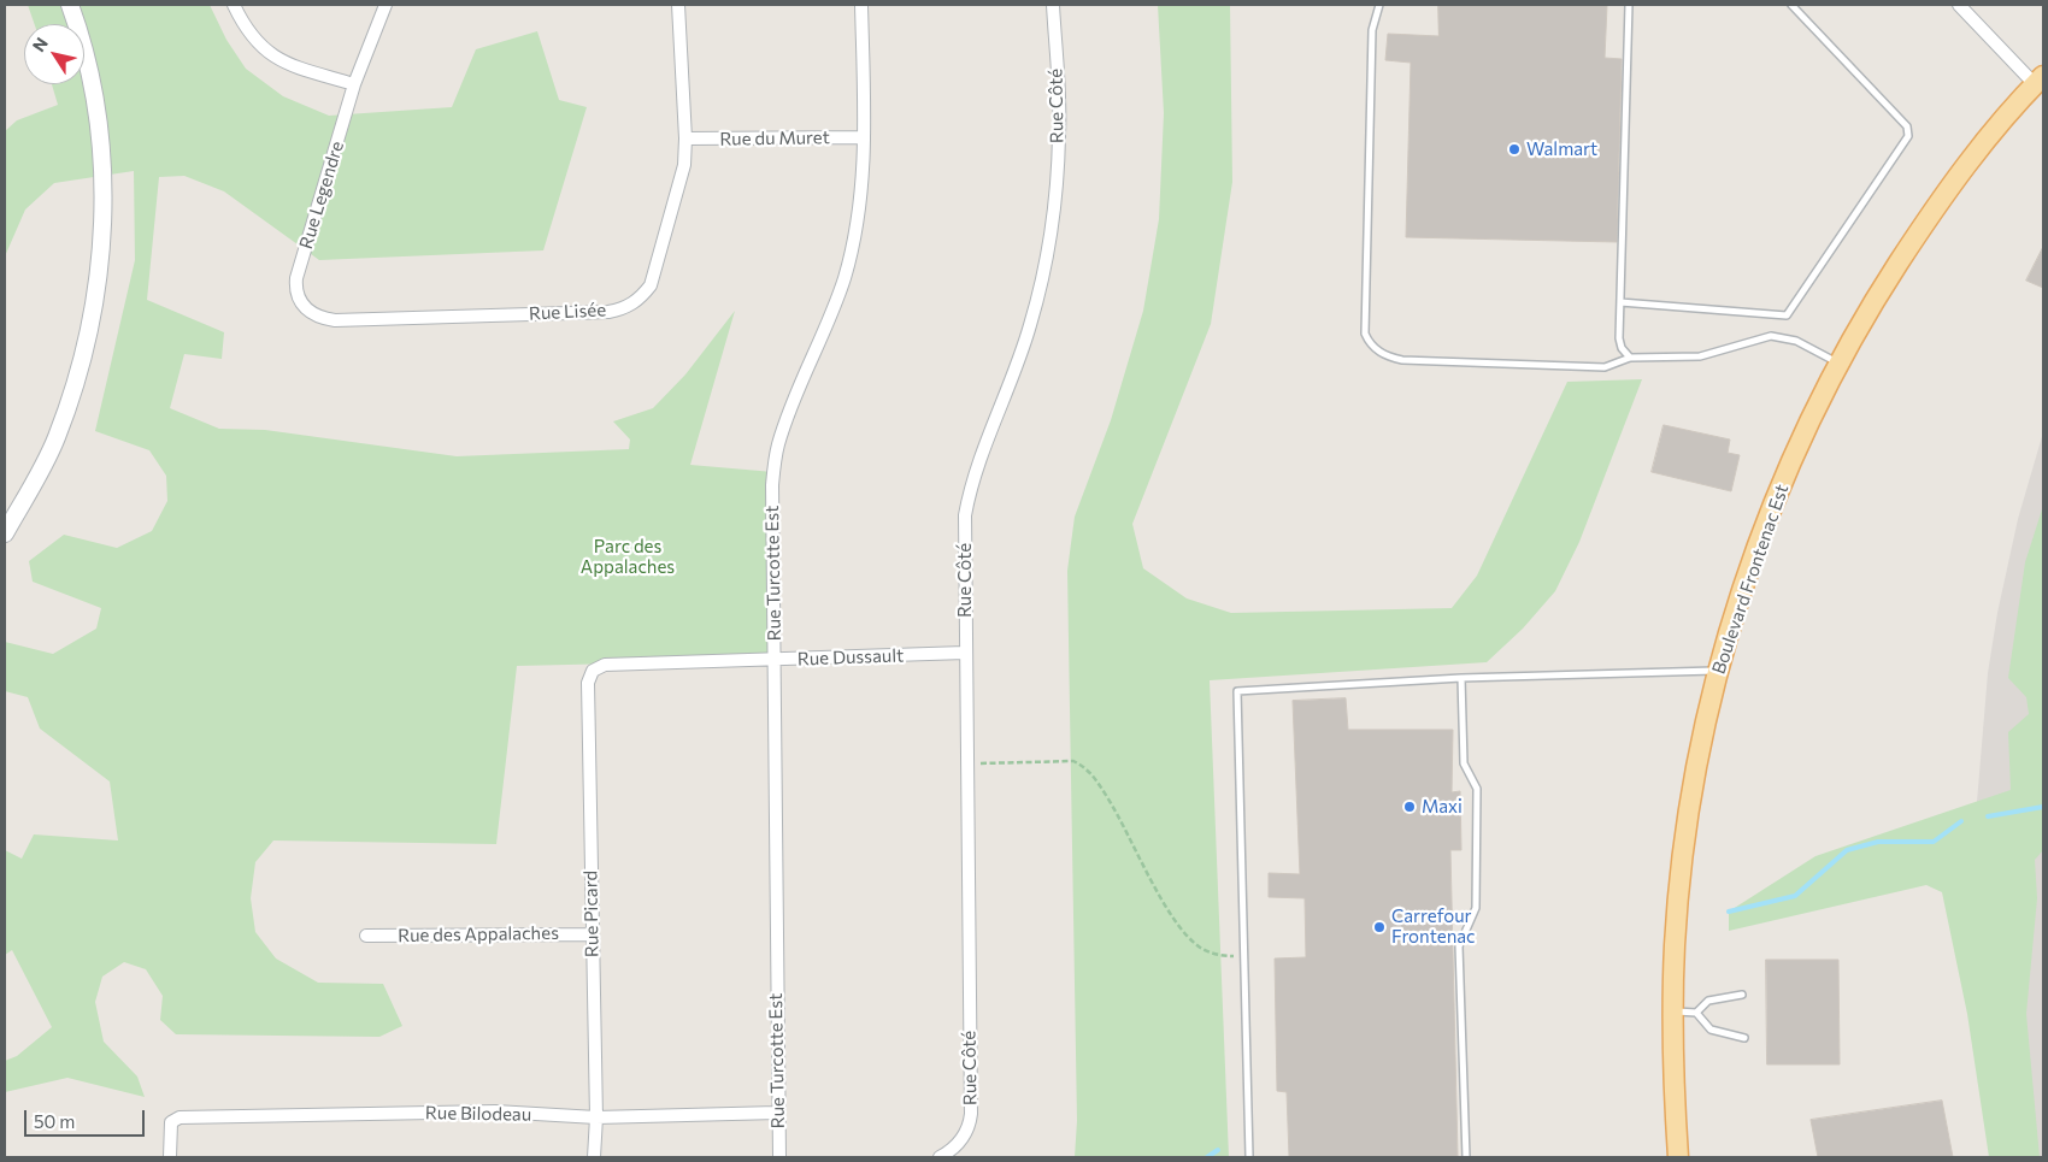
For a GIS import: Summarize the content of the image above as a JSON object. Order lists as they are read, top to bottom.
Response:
{
  "streets": {
    "main road": ["Boulevard Frontenac Est"],
    "street": [
      "Rue Côté",
      "Rue du Muret",
      "Rue Legendre",
      "Rue Lisée",
      "Rue Turcotte Est",
      "Rue Dussault",
      "Rue Picard",
      "Rue des Appalaches",
      "Rue Bilodeau"
    ]
  },
  "crossings": [
    ["Rue Côté", "Rue Dussault"],
    ["Rue du Muret", "Rue Lisée"],
    ["Rue du Muret", "Rue Turcotte Est"],
    ["Rue Legendre", "Rue Lisée"],
    ["Rue Turcotte Est", "Rue Dussault"],
    ["Rue Turcotte Est", "Rue Bilodeau"],
    ["Rue Dussault", "Rue Picard"],
    ["Rue Picard", "Rue des Appalaches"],
    ["Rue Picard", "Rue Bilodeau"]
  ],
  "parks": ["Parc des Appalaches"],
  "places": ["Walmart", "Maxi", "Carrefour Frontenac"],
  "scale_bar": "50 m",
  "north": "top left"
}
